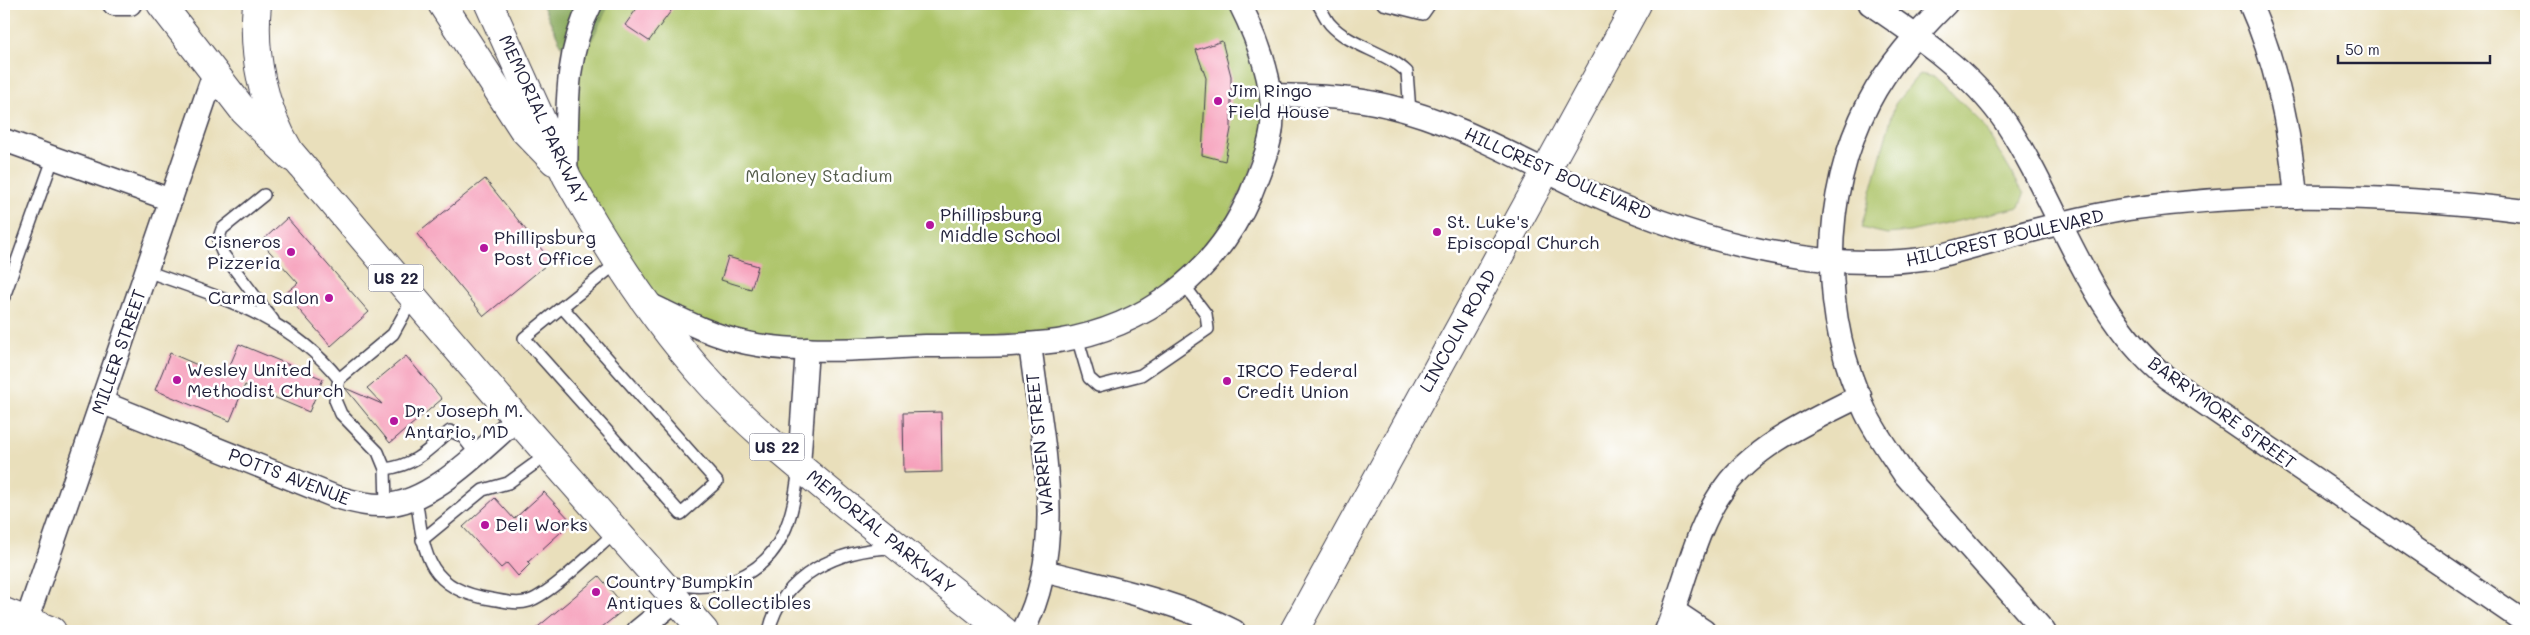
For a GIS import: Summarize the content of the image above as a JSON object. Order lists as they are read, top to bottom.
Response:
{
  "streets": {
    "main road": ["MEMORIAL PARKWAY", "US 22", "LINCOLN ROAD"],
    "street": [
      "HILLCREST BOULEVARD",
      "MILLER STREET",
      "BARRYMORE STREET",
      "WARREN STREET",
      "POTTS AVENUE"
    ]
  },
  "crossings": [
    ["HILLCREST BOULEVARD", "LINCOLN ROAD"],
    ["HILLCREST BOULEVARD", "BARRYMORE STREET"],
    ["US 22", "POTTS AVENUE"],
    ["MILLER STREET", "POTTS AVENUE"]
  ],
  "parks": ["Maloney Stadium"],
  "places": [
    "Jim Ringo Field House",
    "Phillipsburg Middle School",
    "St. Luke's Episcopal Church",
    "Phillipsburg Post Office",
    "Cisneros Pizzeria",
    "Carma Salon",
    "Wesley United Methodist Church",
    "IRCO Federal Credit Union",
    "Dr. Joseph M. Antario, MD",
    "Deli Works",
    "Country Bumpkin Antiques & Collectibles"
  ],
  "scale_bar": "50 m"
}
